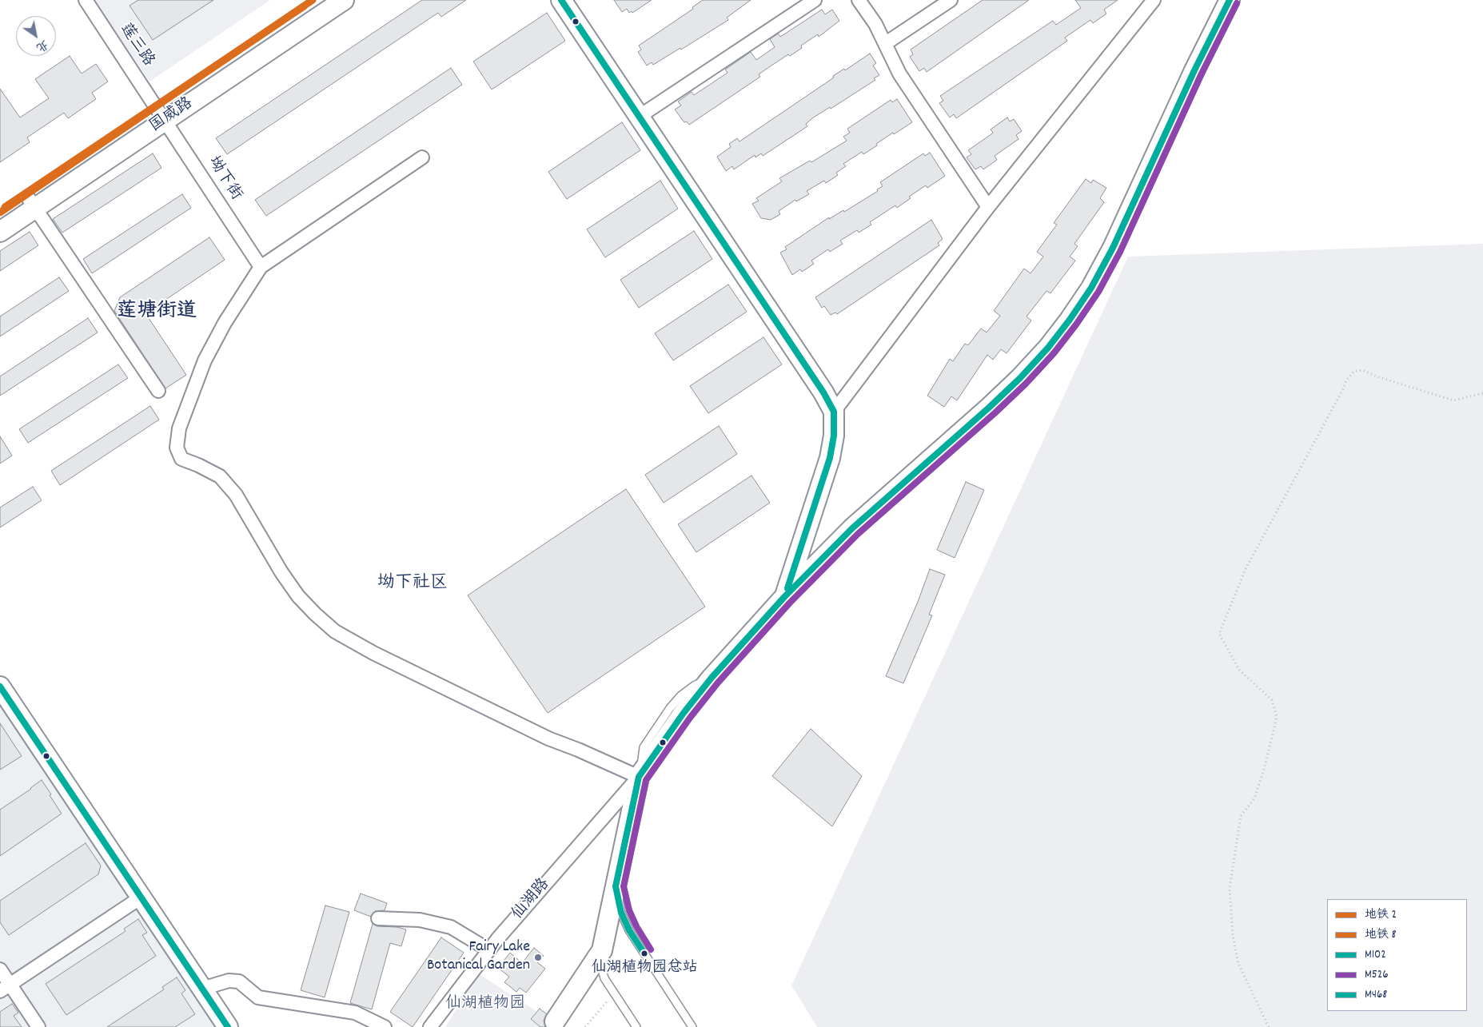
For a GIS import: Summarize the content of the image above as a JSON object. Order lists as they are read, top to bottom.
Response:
{
  "streets": {
    "street": [
      "莲三路",
      "国威路",
      "坳下街",
      "仙湖路"
    ]
  },
  "crossings": [
    ["莲三路", "国威路"],
    ["莲三路", "坳下街"],
    ["国威路", "坳下街"]
  ],
  "districts": ["莲塘街道", "坳下社区"],
  "parks": ["仙湖植物园"],
  "places": ["仙湖植物园总站", "Fairy Lake Botanical Garden"],
  "lines": [
    "metro line 2",
    "transit line M102",
    "transit line M526",
    "metro line 8",
    "transit line M468"
  ],
  "legend": [
    "地铁 2",
    "地铁 8",
    "M102",
    "M526",
    "M468"
  ],
  "north": "bottom right"
}
